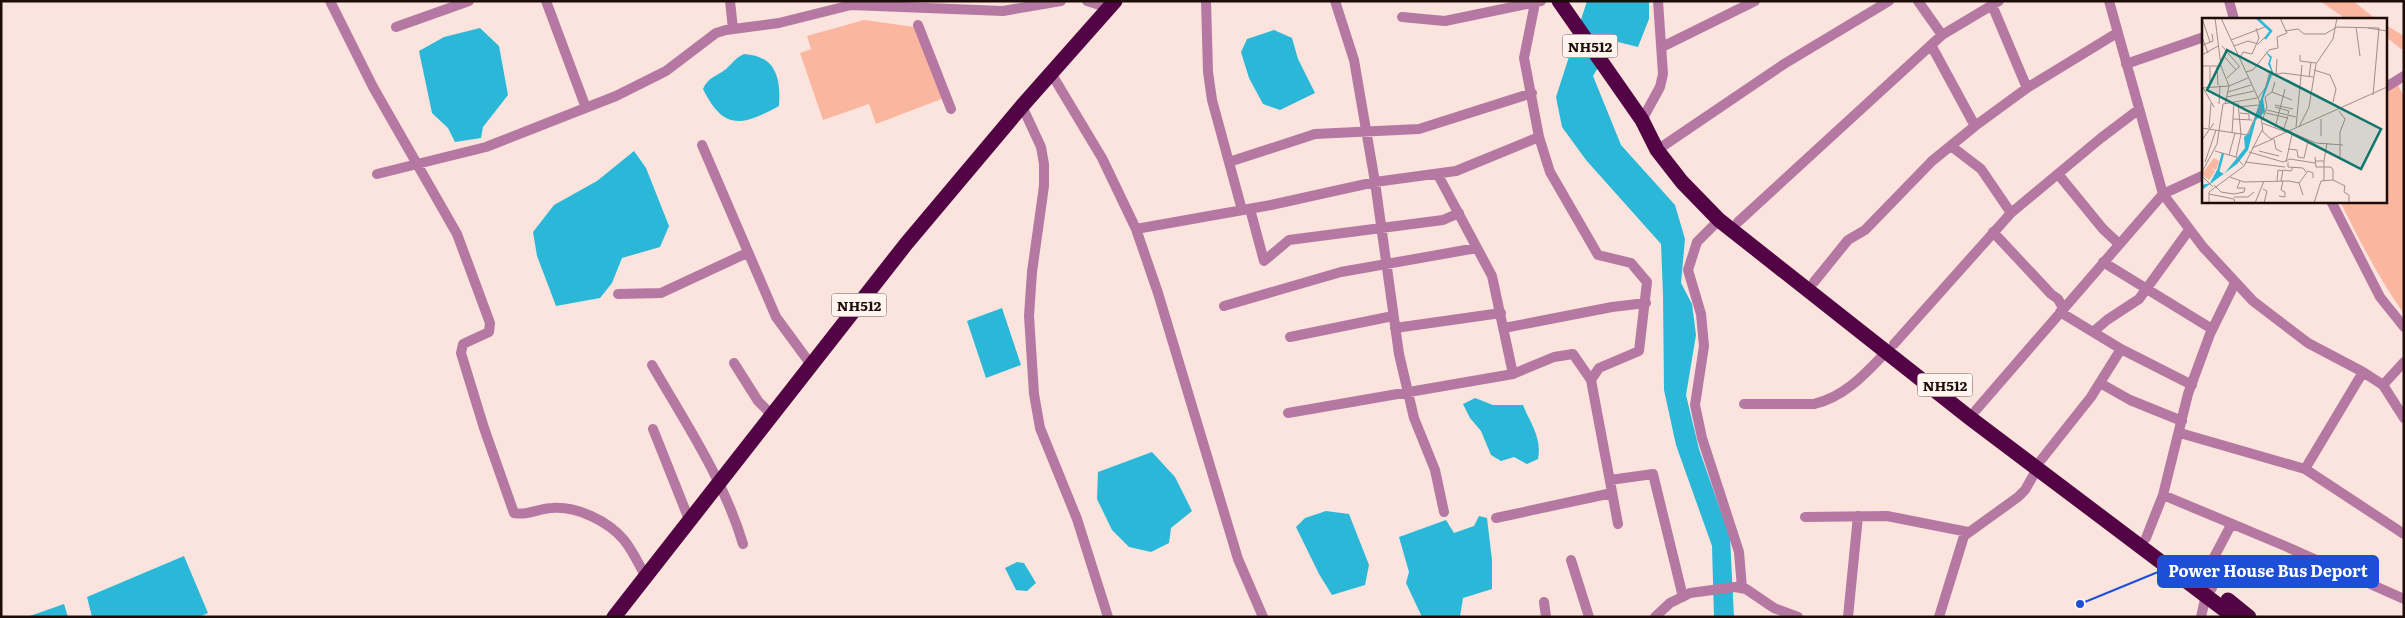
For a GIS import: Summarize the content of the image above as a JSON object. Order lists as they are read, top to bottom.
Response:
{
  "streets": {
    "highway": ["NH512"]
  },
  "places": ["Power House Bus Deport"]
}
